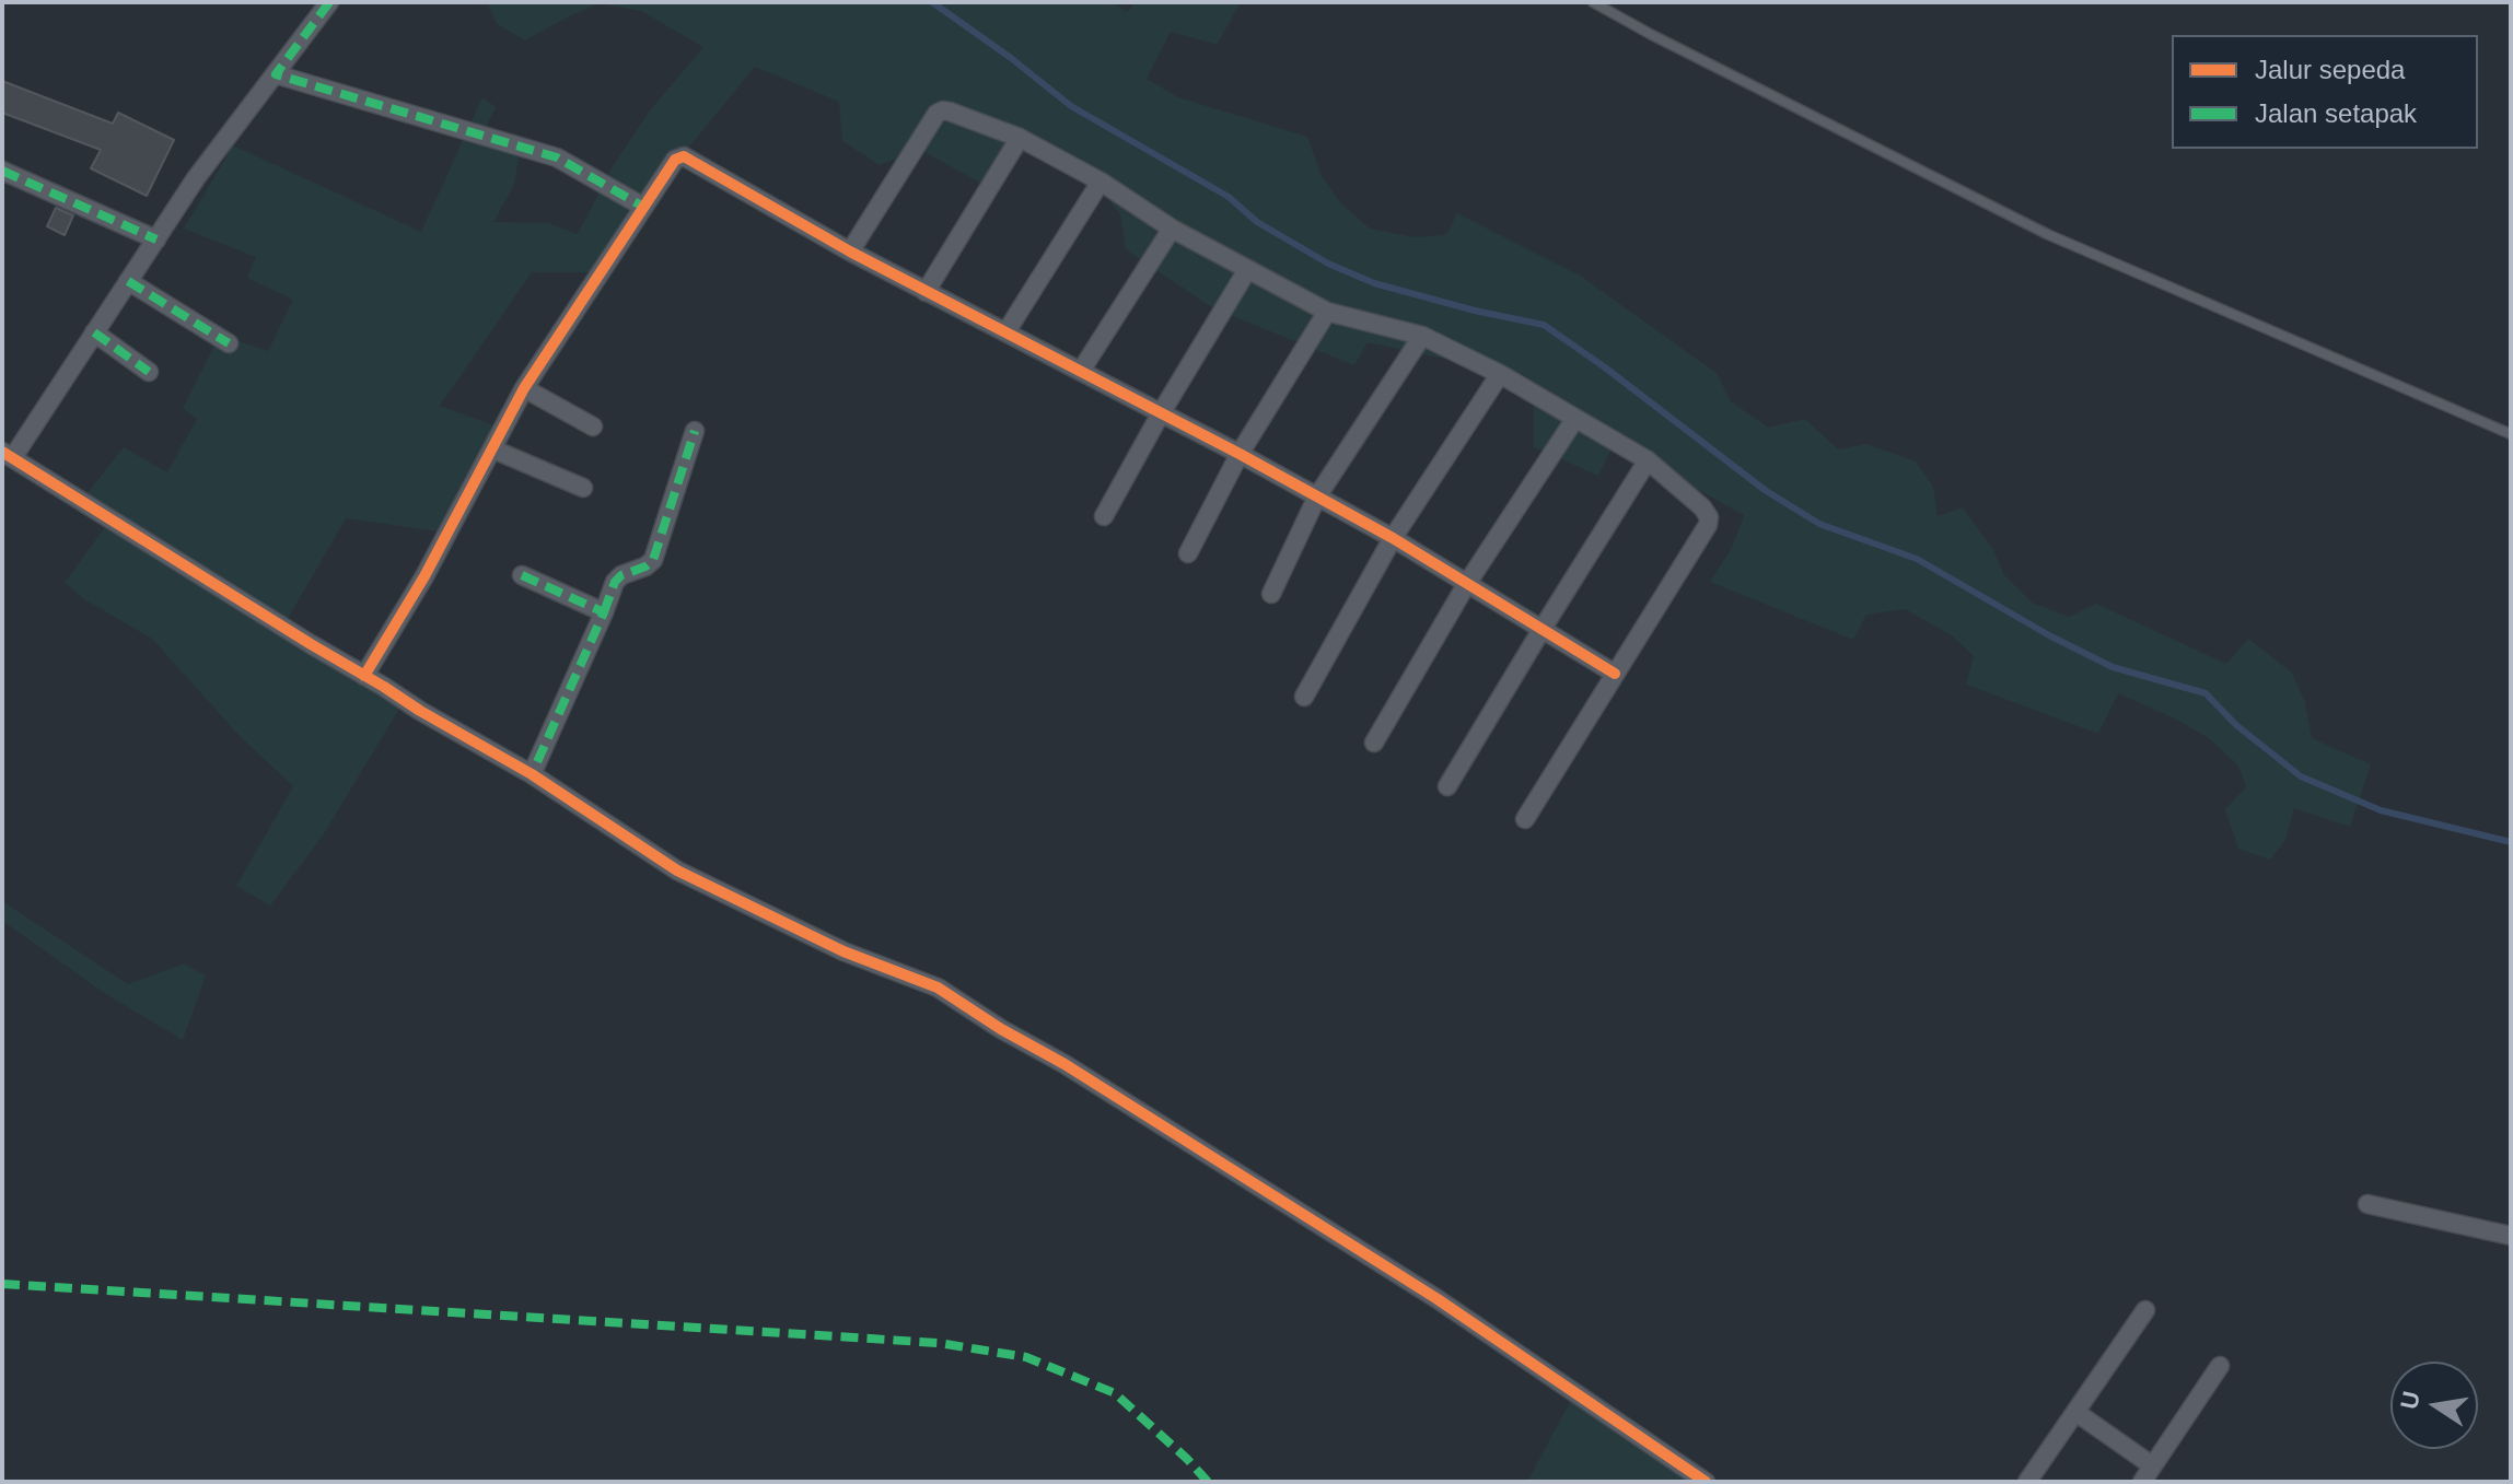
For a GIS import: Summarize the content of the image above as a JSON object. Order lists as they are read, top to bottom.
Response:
{
  "legend": ["Jalur sepeda", "Jalan setapak"],
  "north": "left"
}
